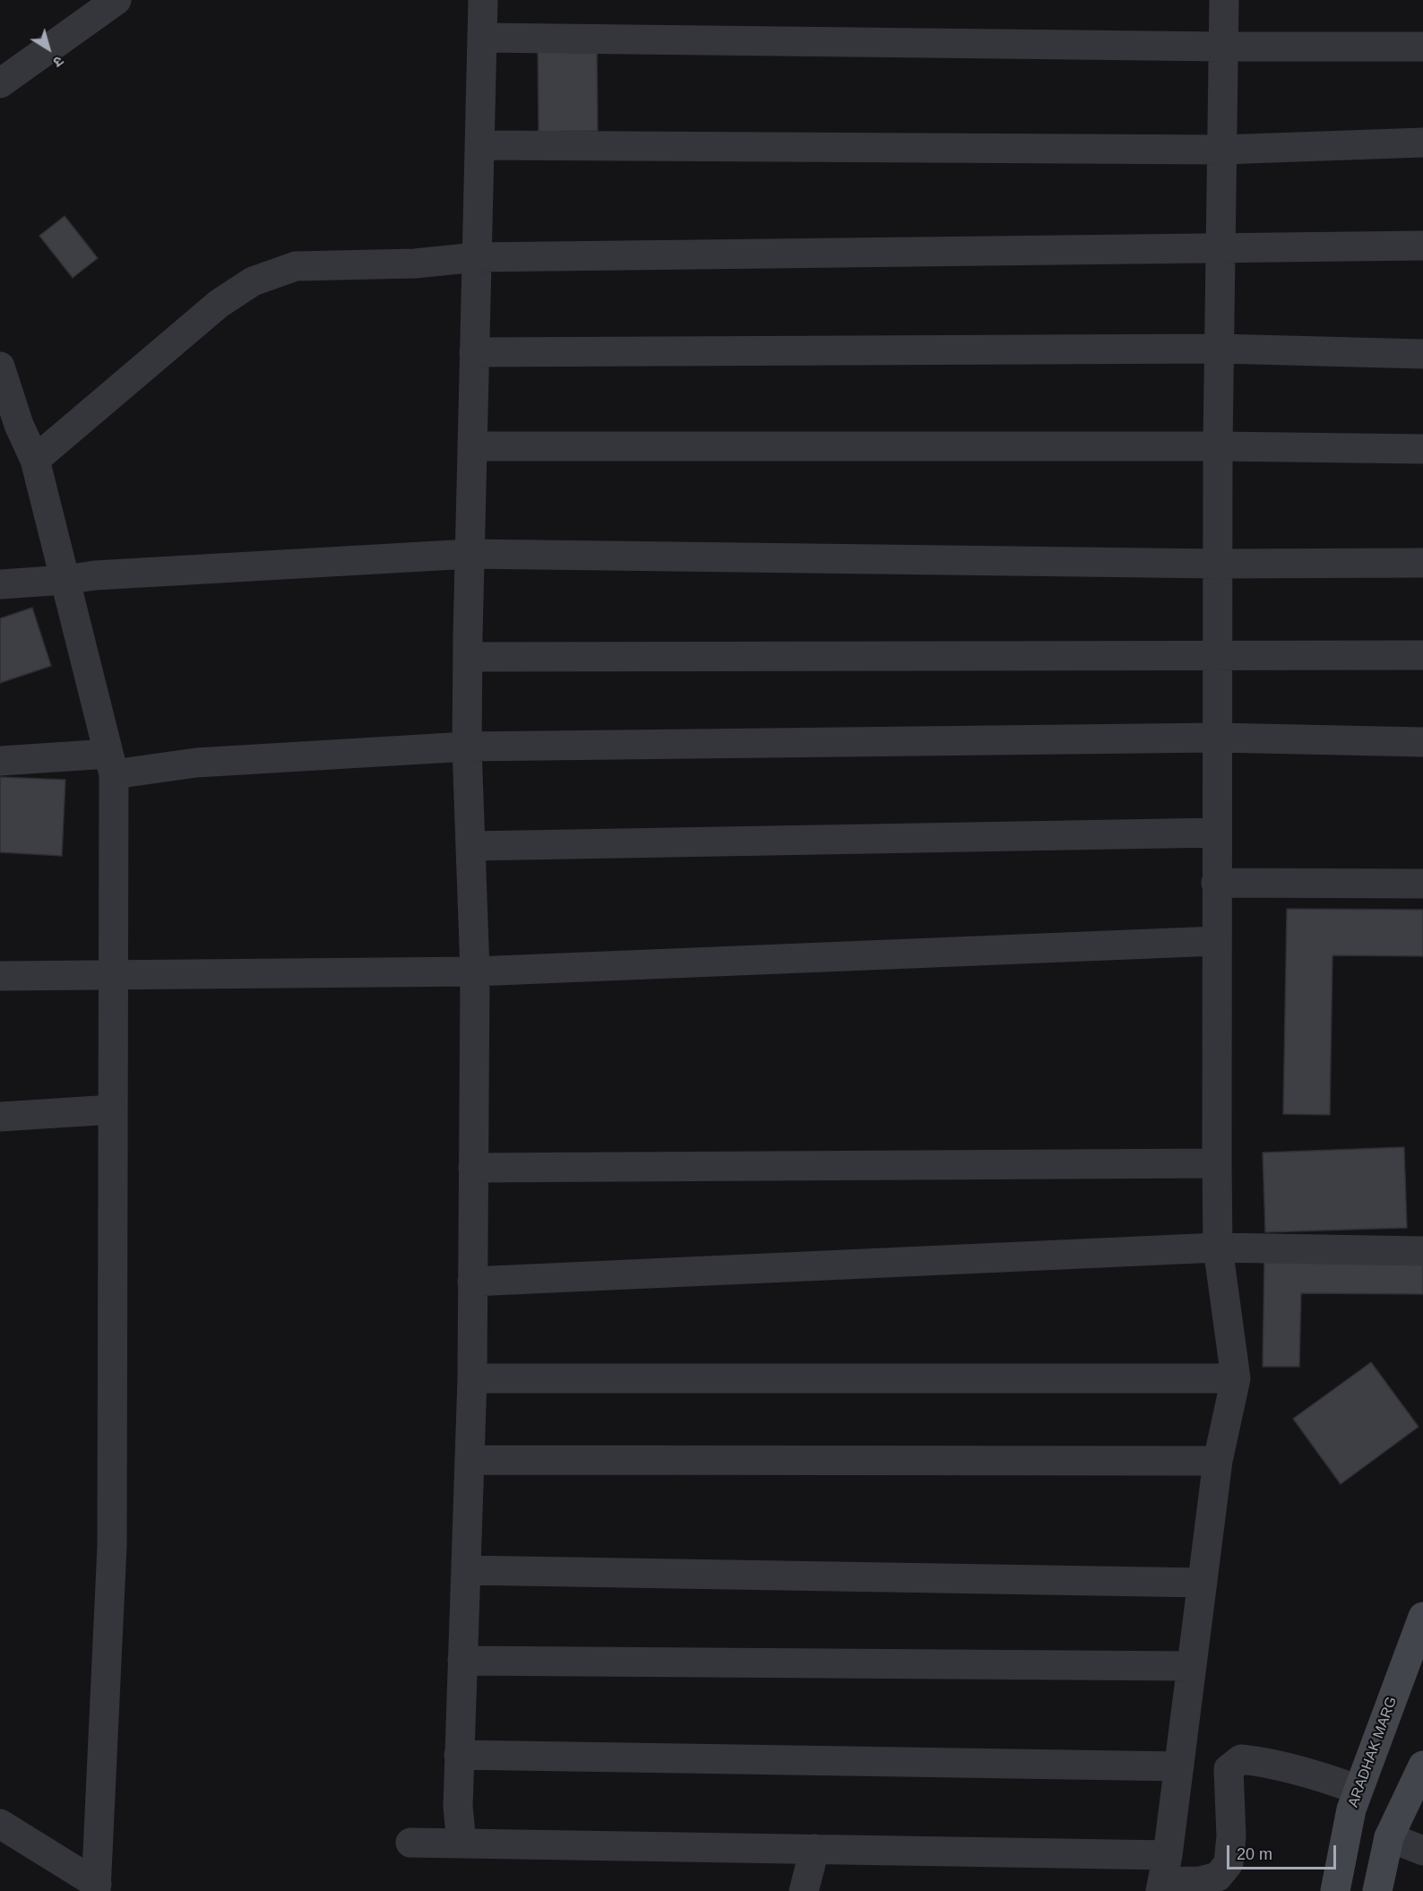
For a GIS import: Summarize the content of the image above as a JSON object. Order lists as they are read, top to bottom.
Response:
{
  "streets": {
    "main road": ["ARADHAK MARG"]
  },
  "scale_bar": "20 m",
  "north": "bottom right"
}
